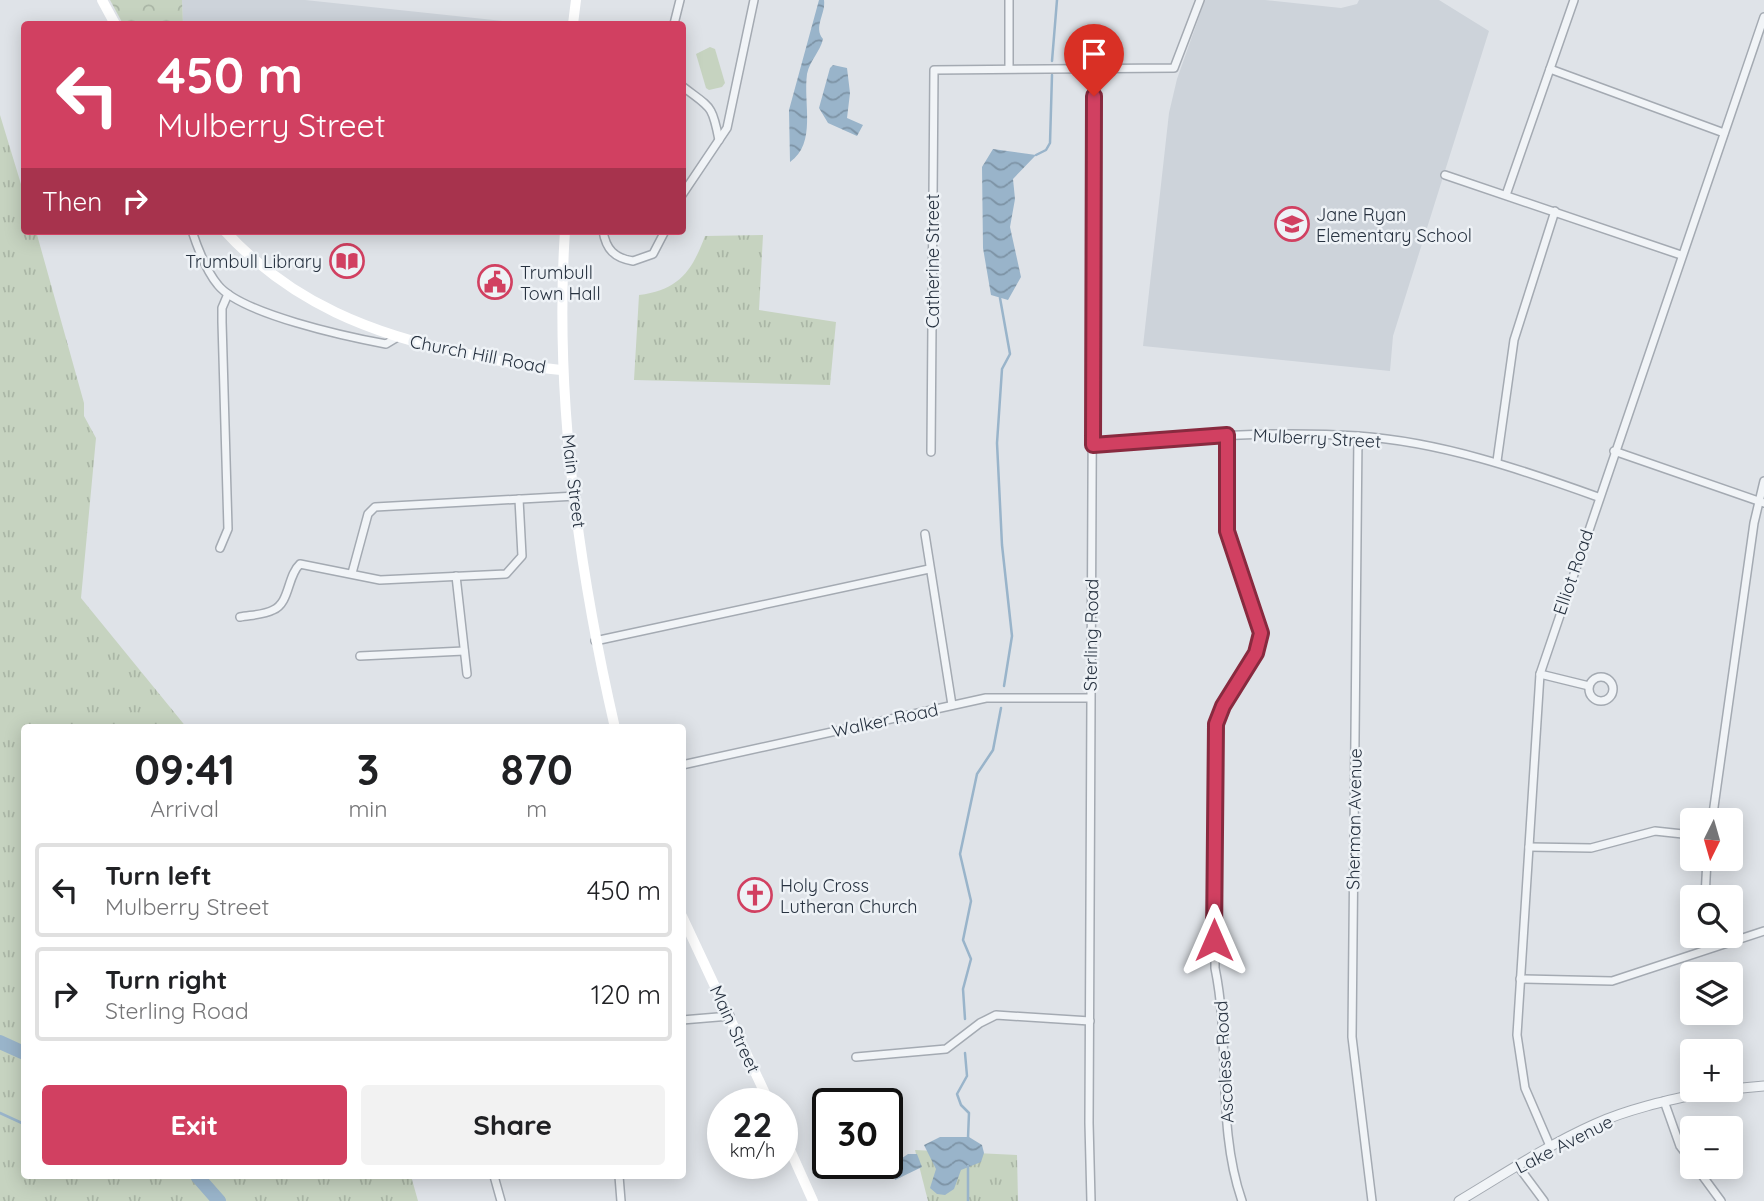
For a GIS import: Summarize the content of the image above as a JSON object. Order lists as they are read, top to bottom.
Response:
{
  "streets": {
    "main road": ["Church Hill Road", "Main Street"],
    "street": [
      "Catherine Street",
      "Mulberry Street",
      "Elliot Road",
      "Sterling Road",
      "Walker Road",
      "Sherman Avenue",
      "Ascolese Road",
      "Lake Avenue"
    ]
  },
  "crossings": [
    ["Church Hill Road", "Main Street"],
    ["Mulberry Street", "Elliot Road"],
    ["Mulberry Street", "Sterling Road"],
    ["Mulberry Street", "Sherman Avenue"],
    ["Mulberry Street", "Ascolese Road"],
    ["Elliot Road", "Lake Avenue"],
    ["Sterling Road", "Walker Road"]
  ],
  "places": {
    "school or university": ["Jane Ryan Elementary School"],
    "library": ["Trumbull Library"],
    "public building": ["Trumbull Town Hall"],
    "church": ["Holy Cross Lutheran Church"]
  },
  "north": "bottom",
  "page": {
    "turn": ["450 m", "Mulberry Street"],
    "then": "Then",
    "eta": [
      "09:41",
      "Arrival",
      "3",
      "min",
      "870",
      "m"
    ],
    "map_buttons": ["+", "−"],
    "list": [
      {
        "name": "Turn left",
        "note": "Mulberry Street",
        "value": "450 m"
      },
      {
        "name": "Turn right",
        "note": "Sterling Road",
        "value": "120 m"
      }
    ],
    "buttons": ["Exit", "Share"],
    "speed": "22 km/h",
    "limit": "30"
  }
}
